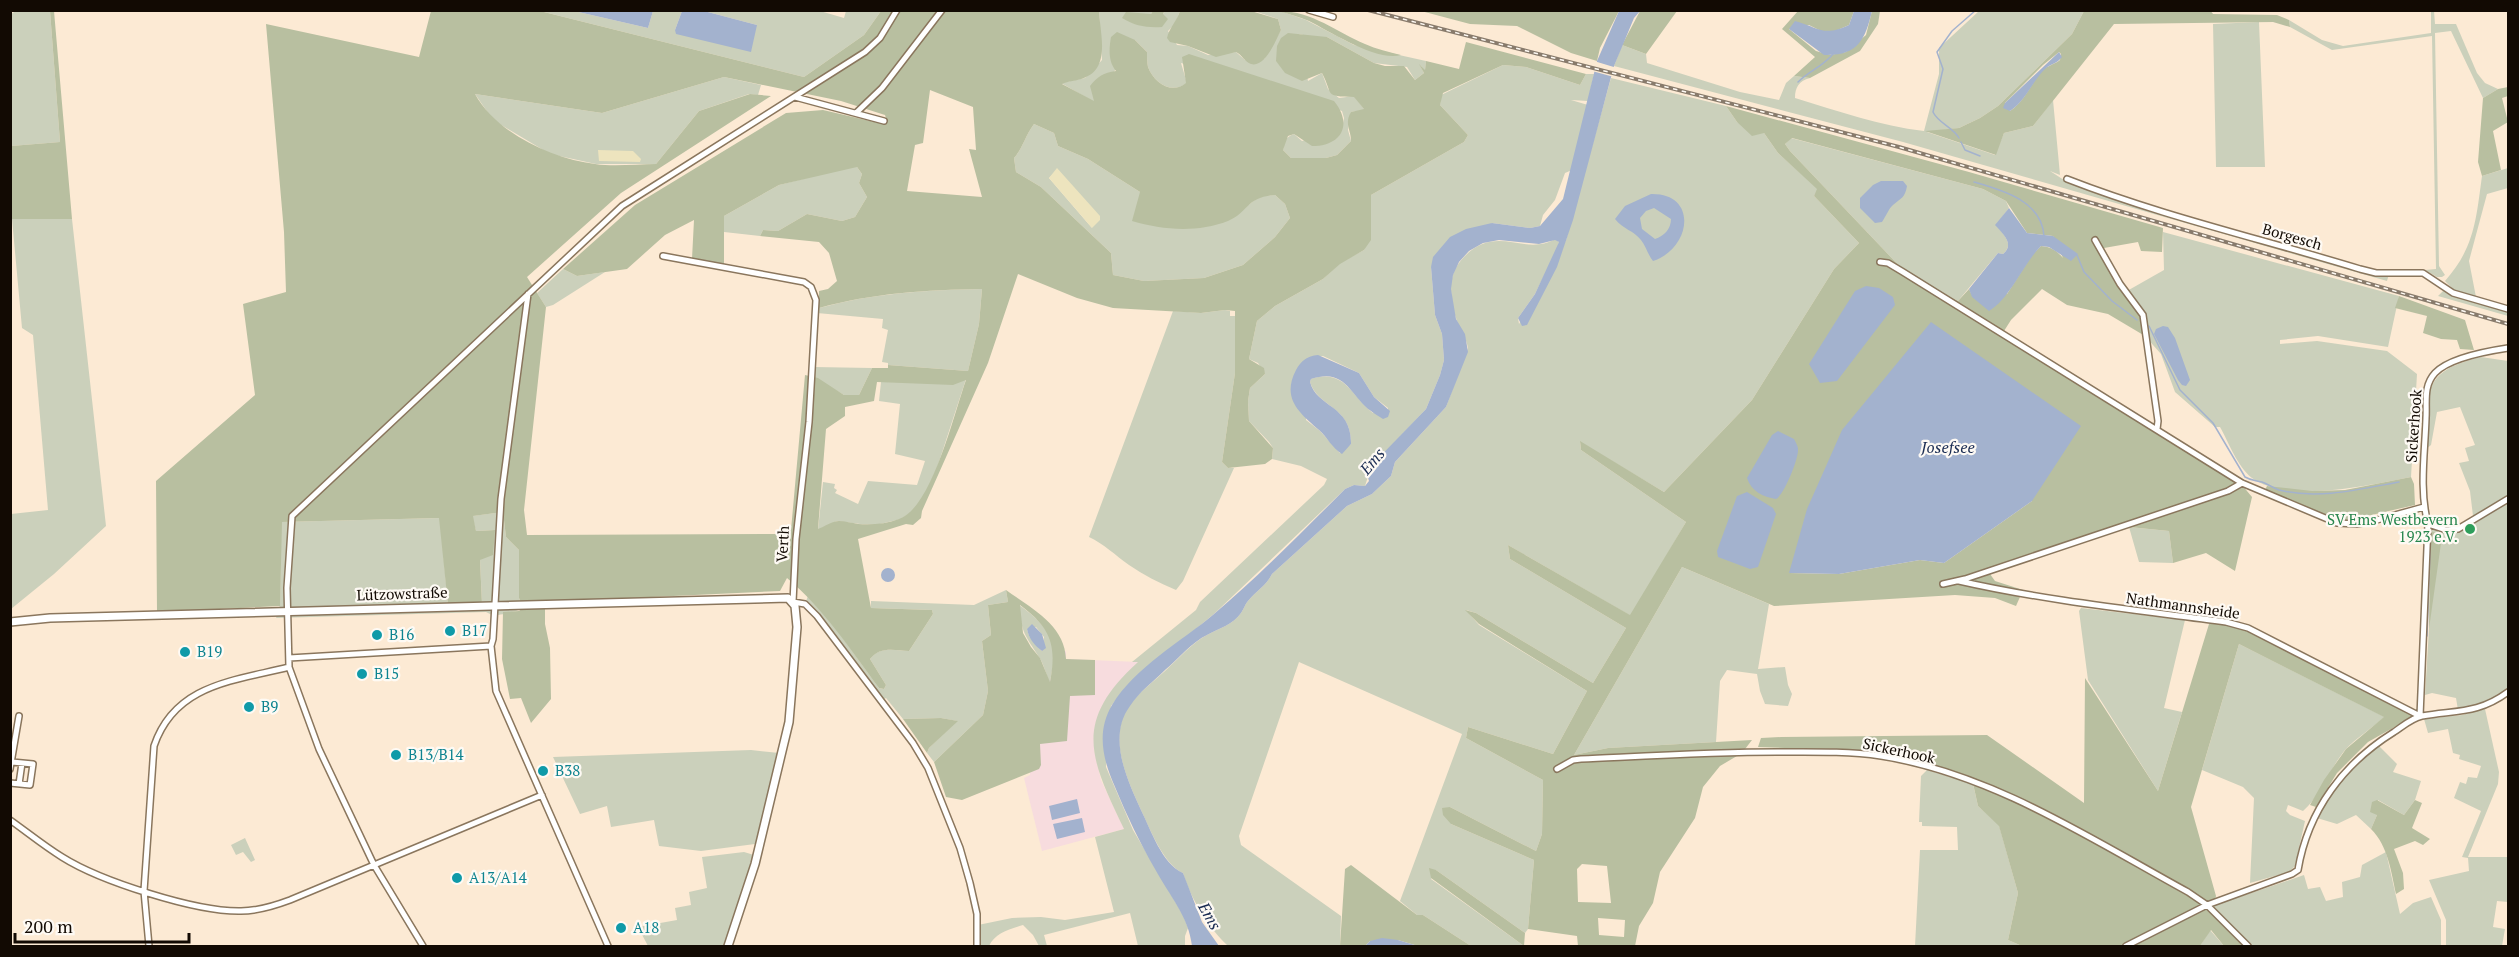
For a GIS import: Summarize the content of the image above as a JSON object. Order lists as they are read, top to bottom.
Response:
{
  "streets": {
    "street": [
      "Borgesch",
      "Sickerhook",
      "Verth",
      "Lützowstraße",
      "Nathmannsheide"
    ]
  },
  "crossings": [
    ["Sickerhook", "Nathmannsheide"],
    ["Verth", "Lützowstraße"]
  ],
  "water": ["Josefsee", "Ems"],
  "places": [
    "SV Ems Westbevern 1923 e.V.",
    "B17",
    "B16",
    "B19",
    "B15",
    "B9",
    "B13/B14",
    "B38",
    "A13/A14",
    "A18"
  ],
  "scale_bar": "200 m"
}
